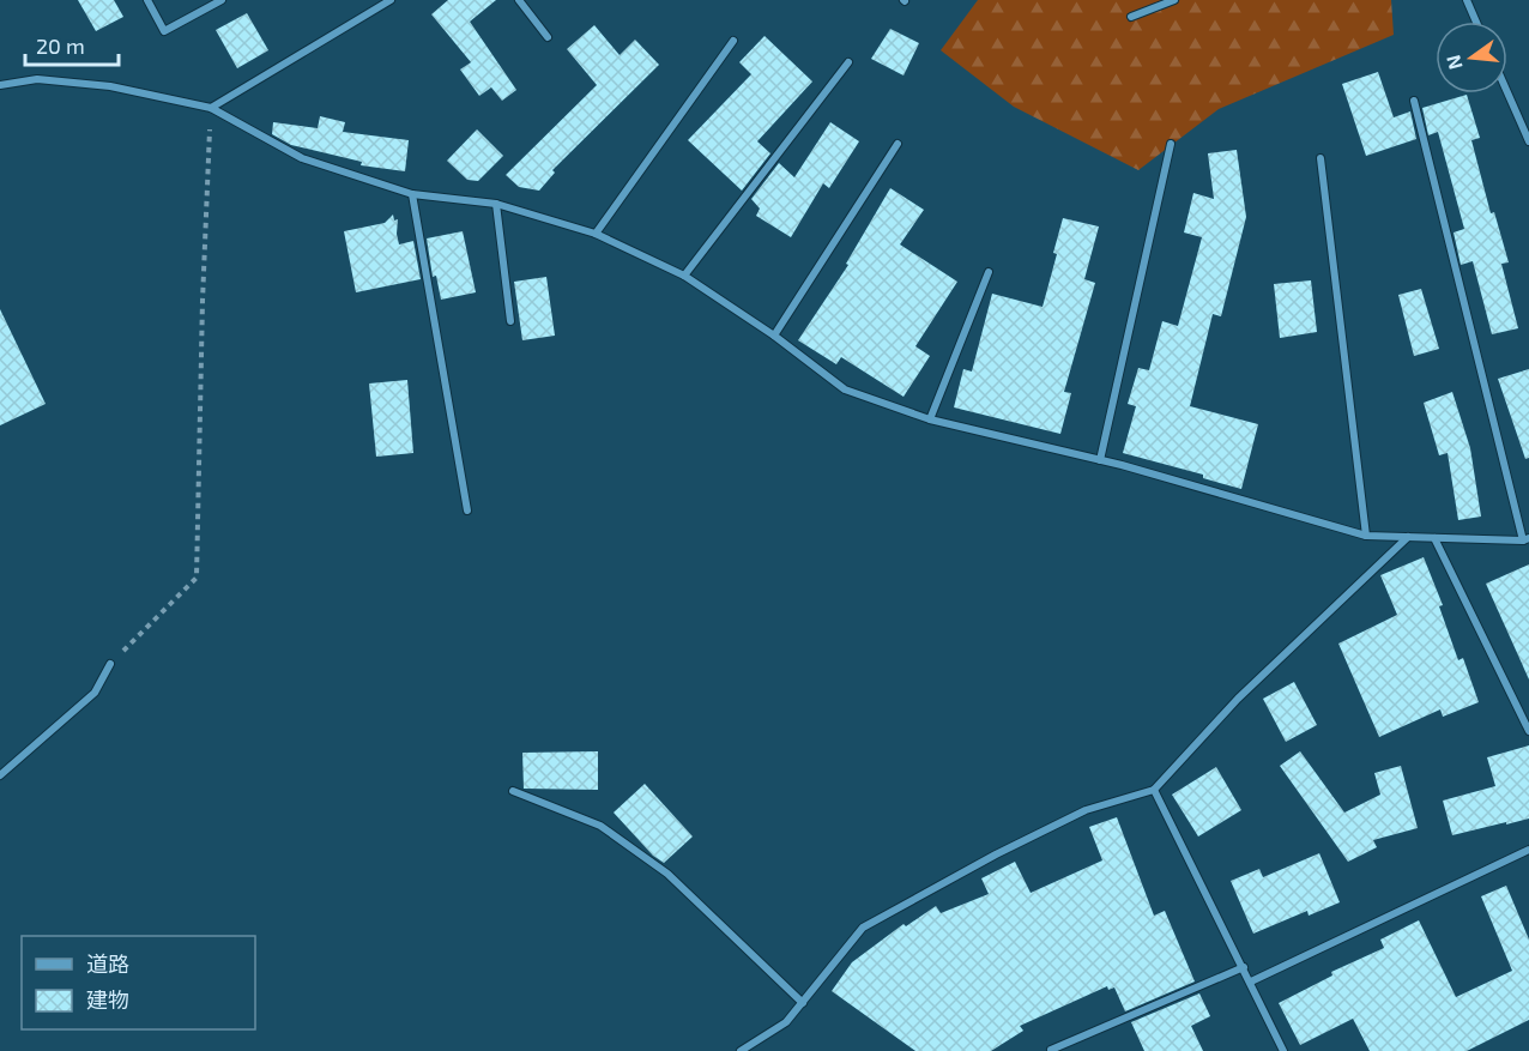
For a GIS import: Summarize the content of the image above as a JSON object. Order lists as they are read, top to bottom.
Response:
{
  "legend": ["道路", "建物"],
  "scale_bar": "20 m",
  "north": "left"
}
